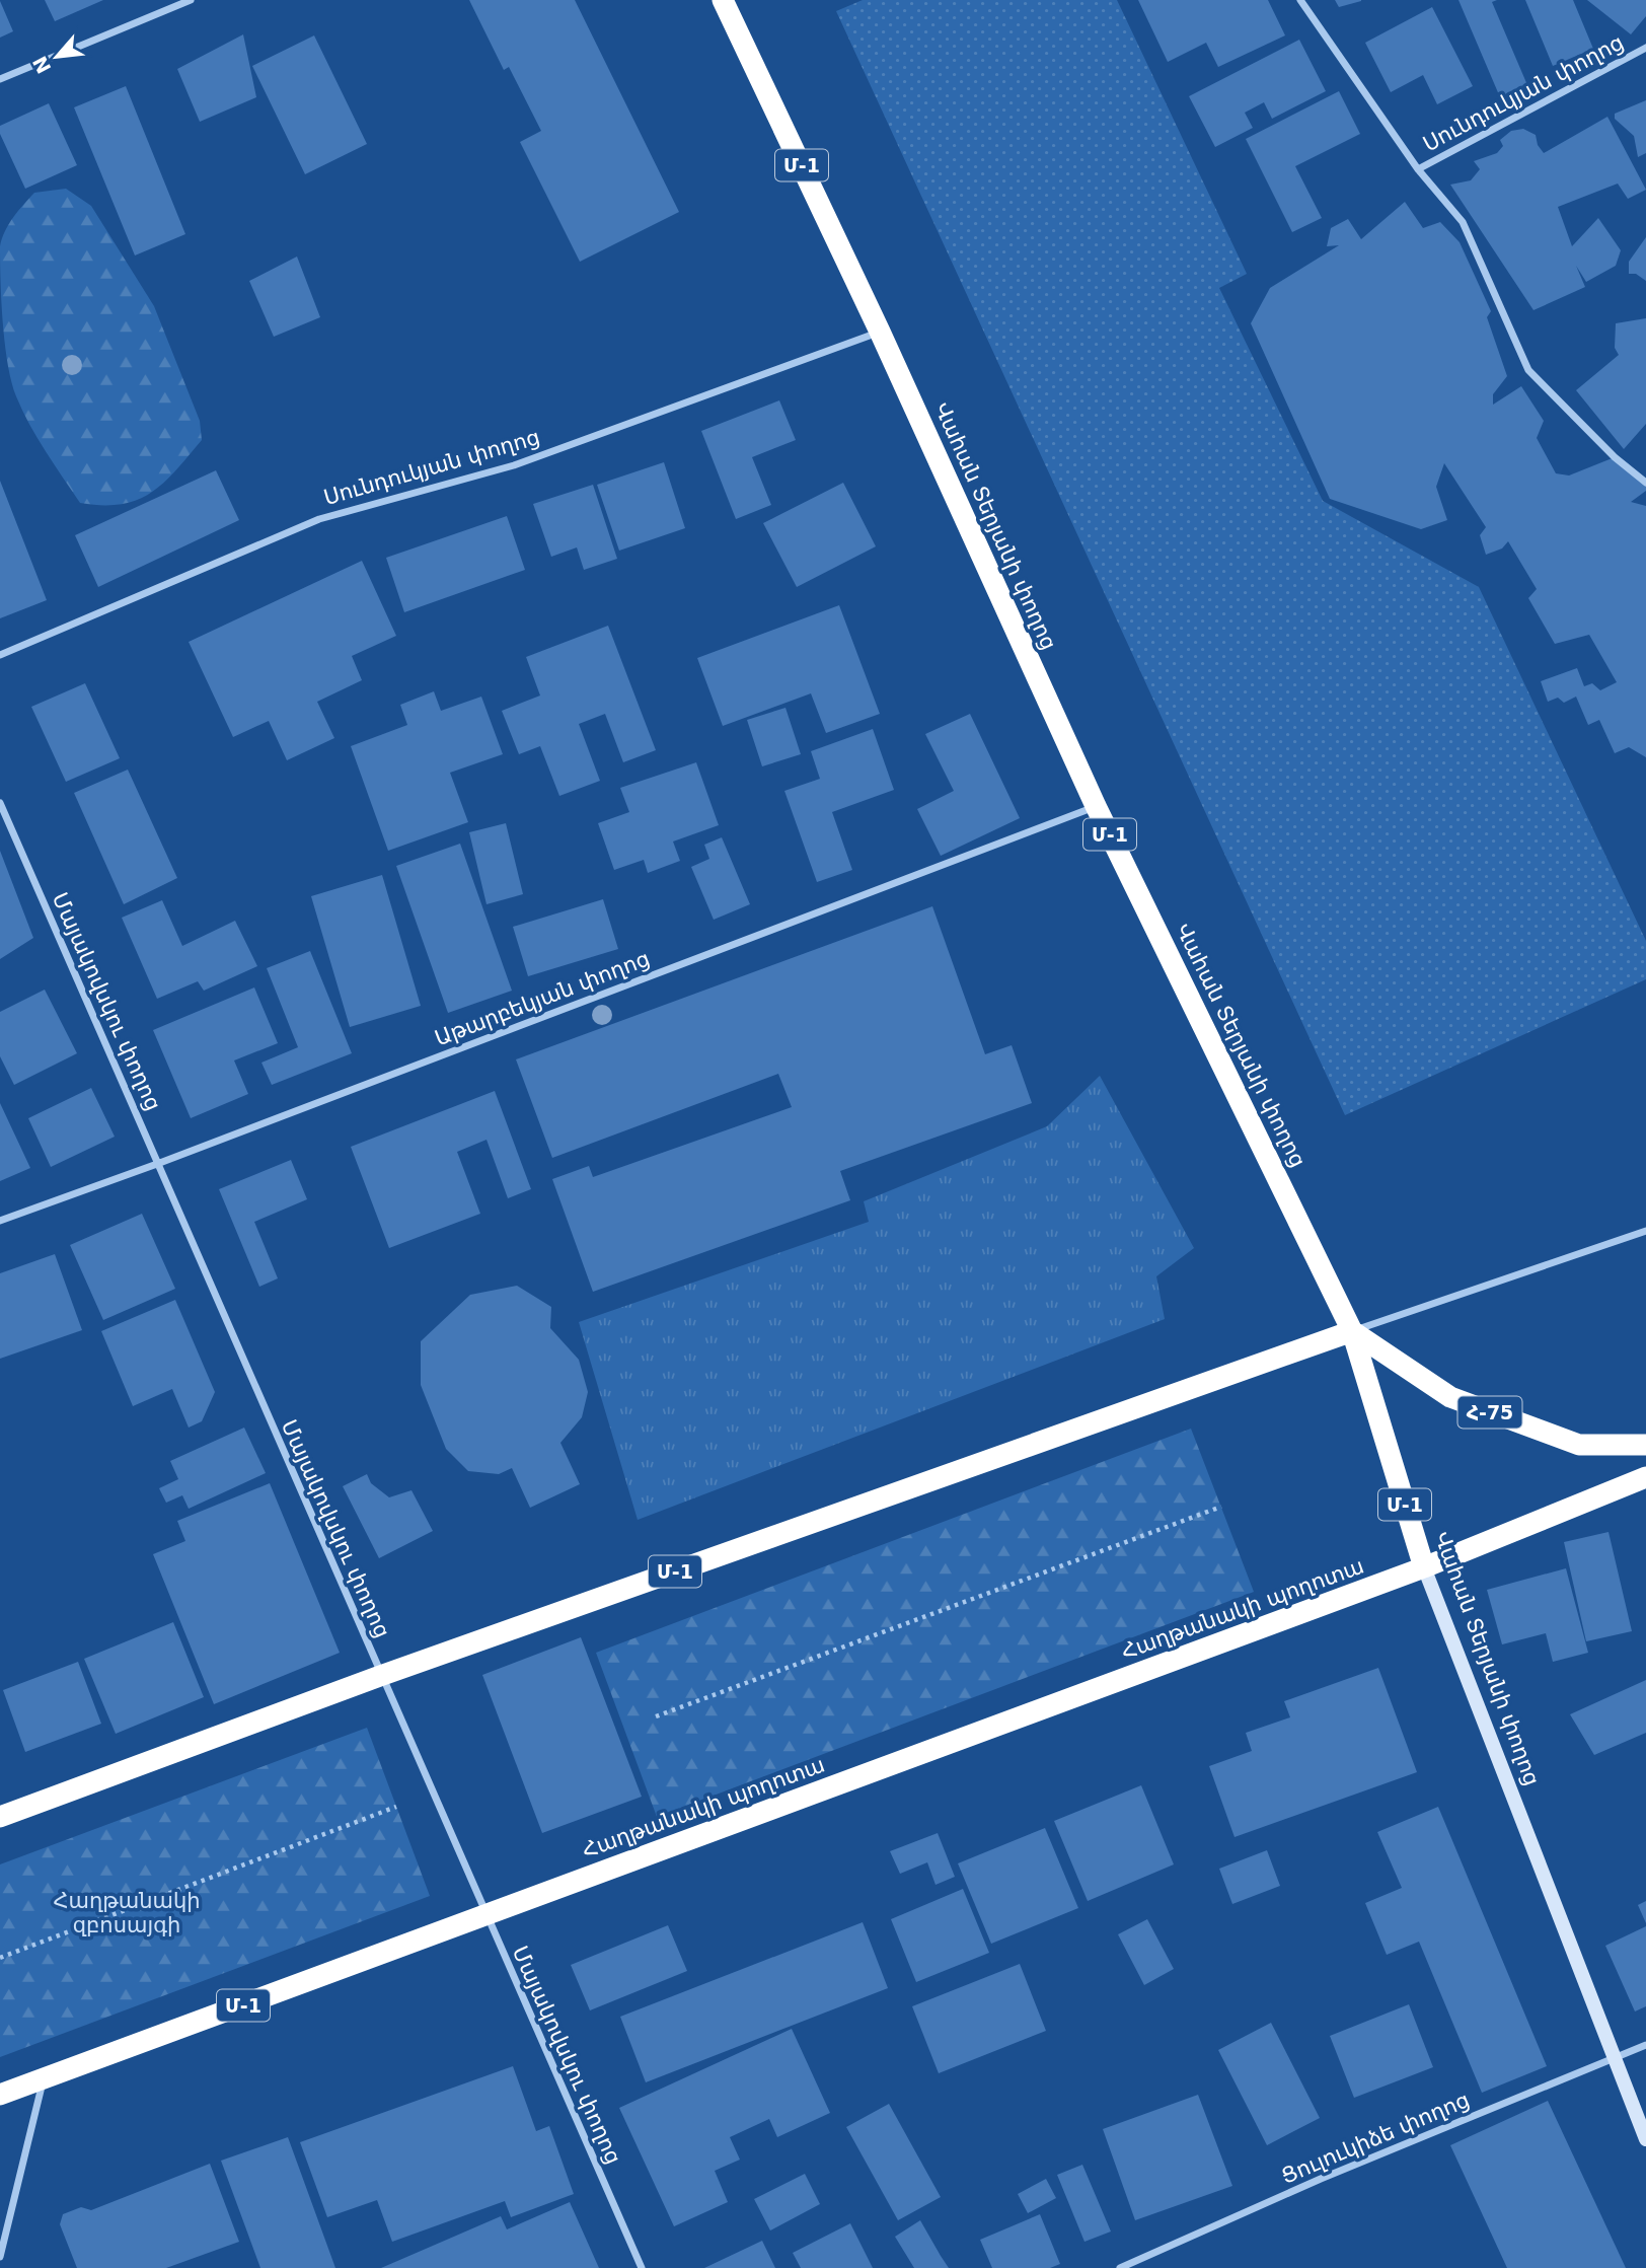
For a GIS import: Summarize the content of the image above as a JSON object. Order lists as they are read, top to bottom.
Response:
{
  "streets": {
    "highway": [
      "Մ-1",
      "Վահան Տերյանի փողոց",
      "Հ-75",
      "Հաղթանակի պողոտա"
    ],
    "street": [
      "Սունդուկյան փողոց",
      "Աթարբեկյան փողոց",
      "Մայակովսկու փողոց",
      "Ցուլուկիձե փողոց"
    ]
  },
  "crossings": [
    ["Սունդուկյան փողոց", "Վահան Տերյանի փողոց"],
    ["Մ-1", "Վահան Տերյանի փողոց"],
    ["Մ-1", "Մայակովսկու փողոց"],
    ["Մ-1", "Հ-75"],
    ["Վահան Տերյանի փողոց", "Աթարբեկյան փողոց"],
    ["Վահան Տերյանի փողոց", "Հ-75"],
    ["Վահան Տերյանի փողոց", "Հաղթանակի պողոտա"],
    ["Վահան Տերյանի փողոց", "Ցուլուկիձե փողոց"],
    ["Աթարբեկյան փողոց", "Մայակովսկու փողոց"],
    ["Մայակովսկու փողոց", "Հաղթանակի պողոտա"]
  ],
  "parks": ["Հաղթանակի զբոսայգի"],
  "north": "bottom left"
}
